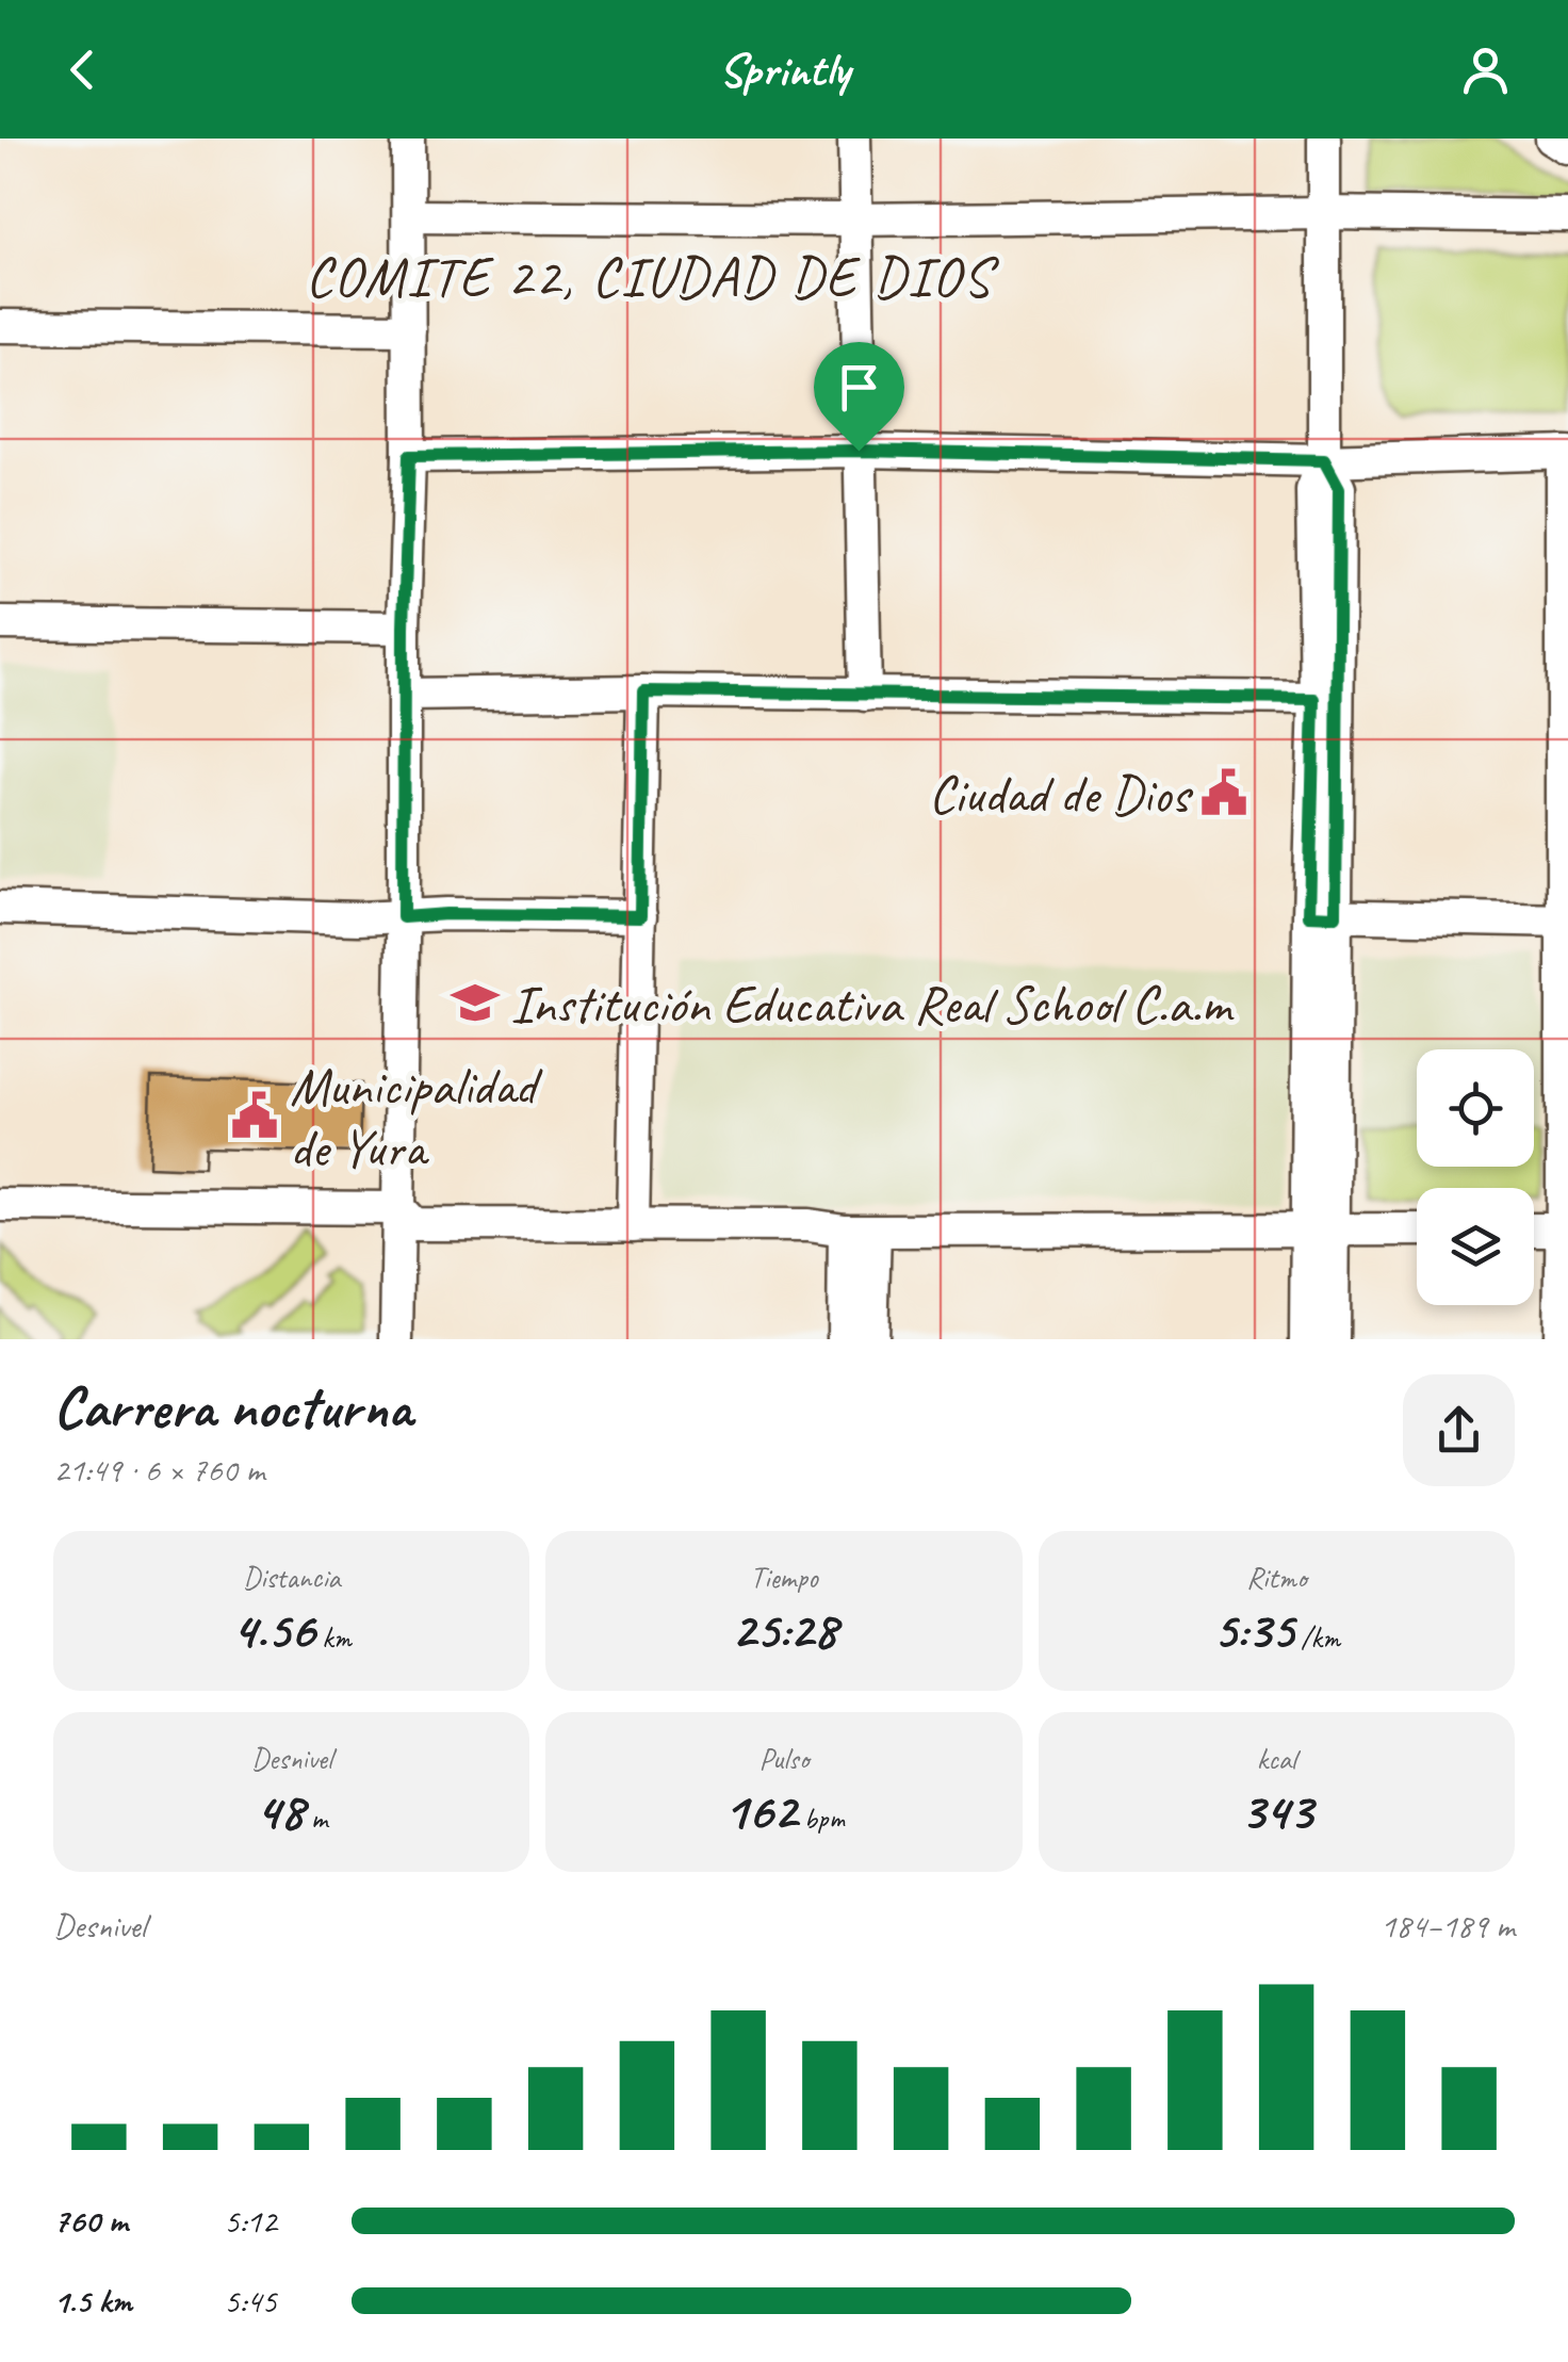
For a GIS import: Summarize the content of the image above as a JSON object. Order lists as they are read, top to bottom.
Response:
{
  "districts": ["COMITE 22, CIUDAD DE DIOS"],
  "places": {
    "public building": ["Ciudad de Dios", "Municipalidad de Yura"],
    "school or university": ["Institución Educativa Real School C.a.m"]
  },
  "page": {
    "header": "Sprintly",
    "heading": ["Carrera nocturna", "21:49 · 6 × 760 m"],
    "stats": [
      ["Distancia", "4.56 km"],
      ["Tiempo", "25:28"],
      ["Ritmo", "5:35 /km"],
      ["Desnivel", "48 m"],
      ["Pulso", "162 bpm"],
      ["kcal", "343"]
    ],
    "chart": ["Desnivel", "184–189 m"],
    "list": [
      {
        "name": "760 m",
        "note": "5:12"
      },
      {
        "name": "1.5 km",
        "note": "5:45"
      }
    ]
  }
}
